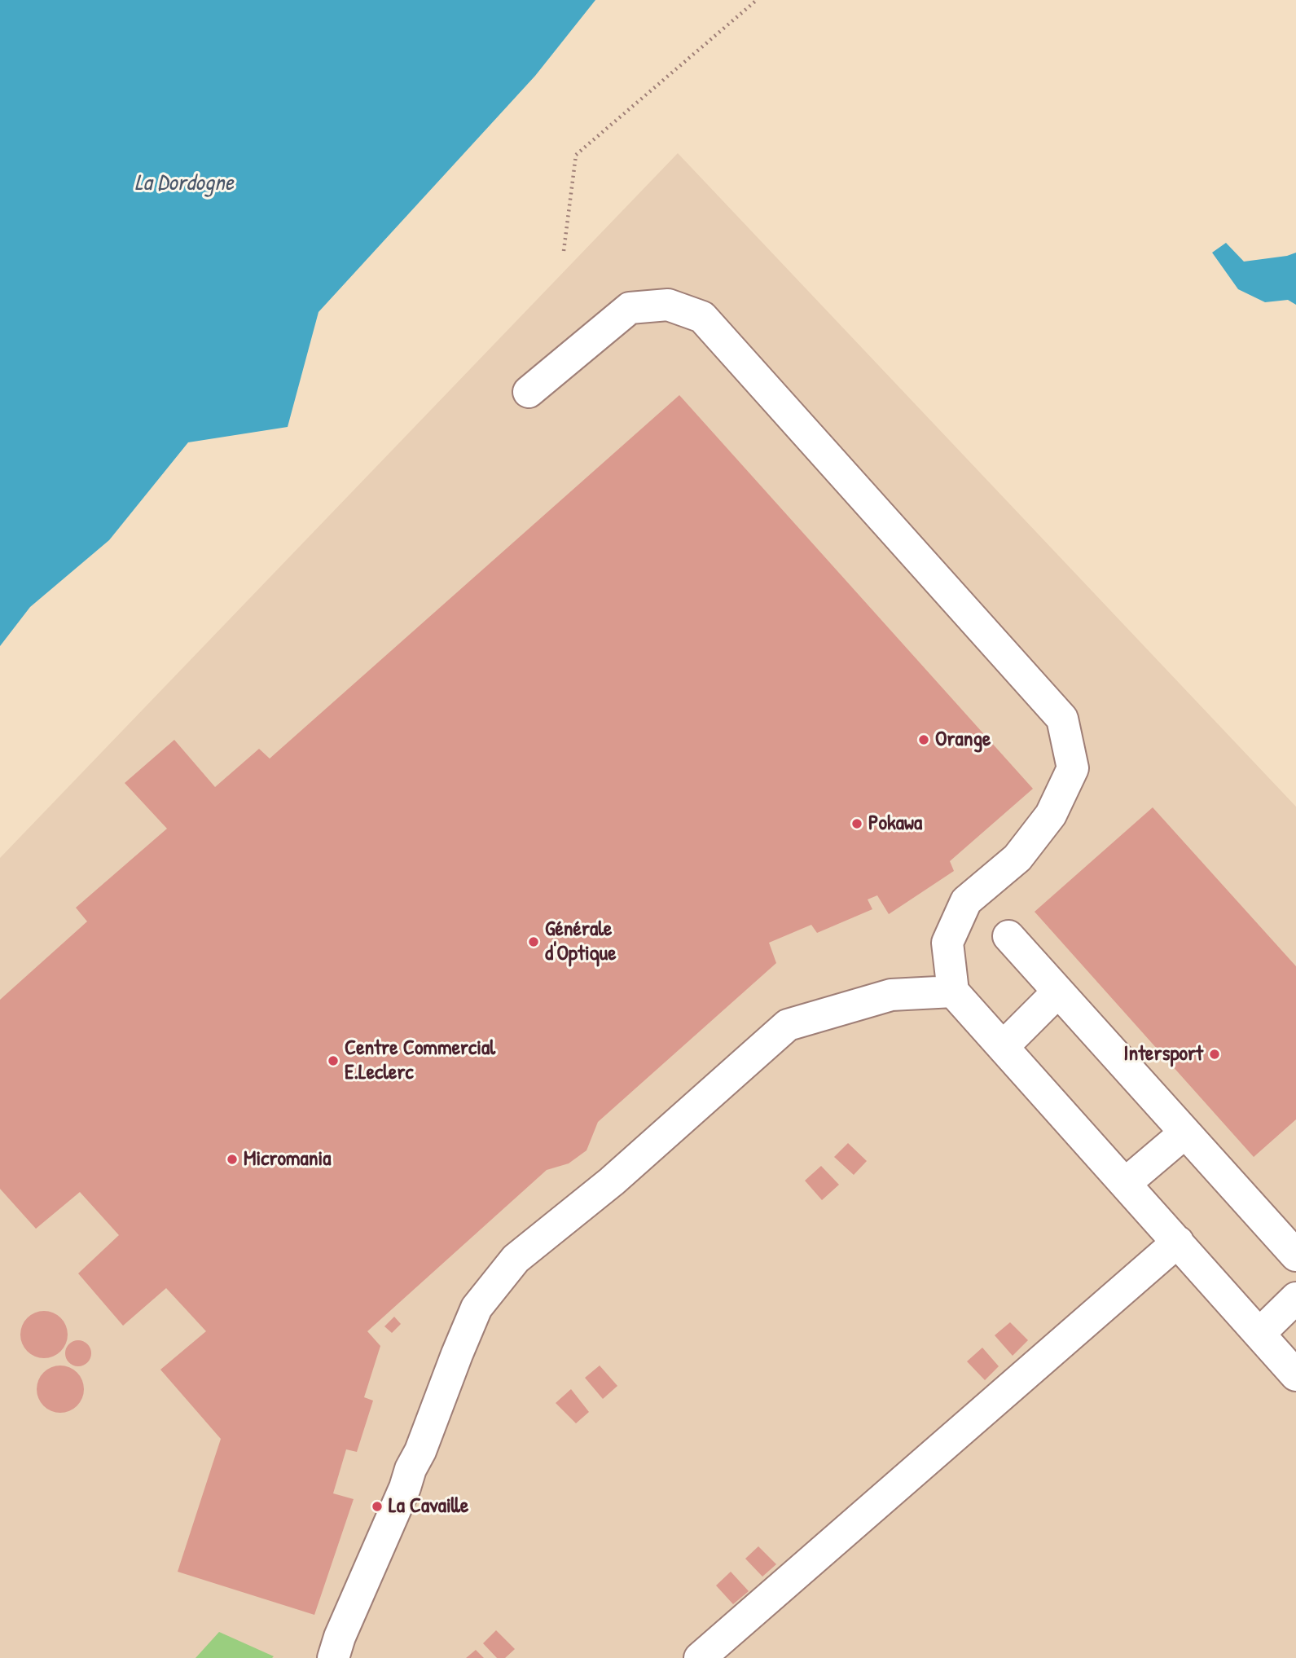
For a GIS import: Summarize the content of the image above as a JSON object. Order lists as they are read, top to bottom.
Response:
{
  "water": ["La Dordogne"],
  "places": [
    "Orange",
    "Pokawa",
    "Générale d'Optique",
    "Intersport",
    "Centre Commercial E.Leclerc",
    "Micromania",
    "La Cavaille"
  ]
}
